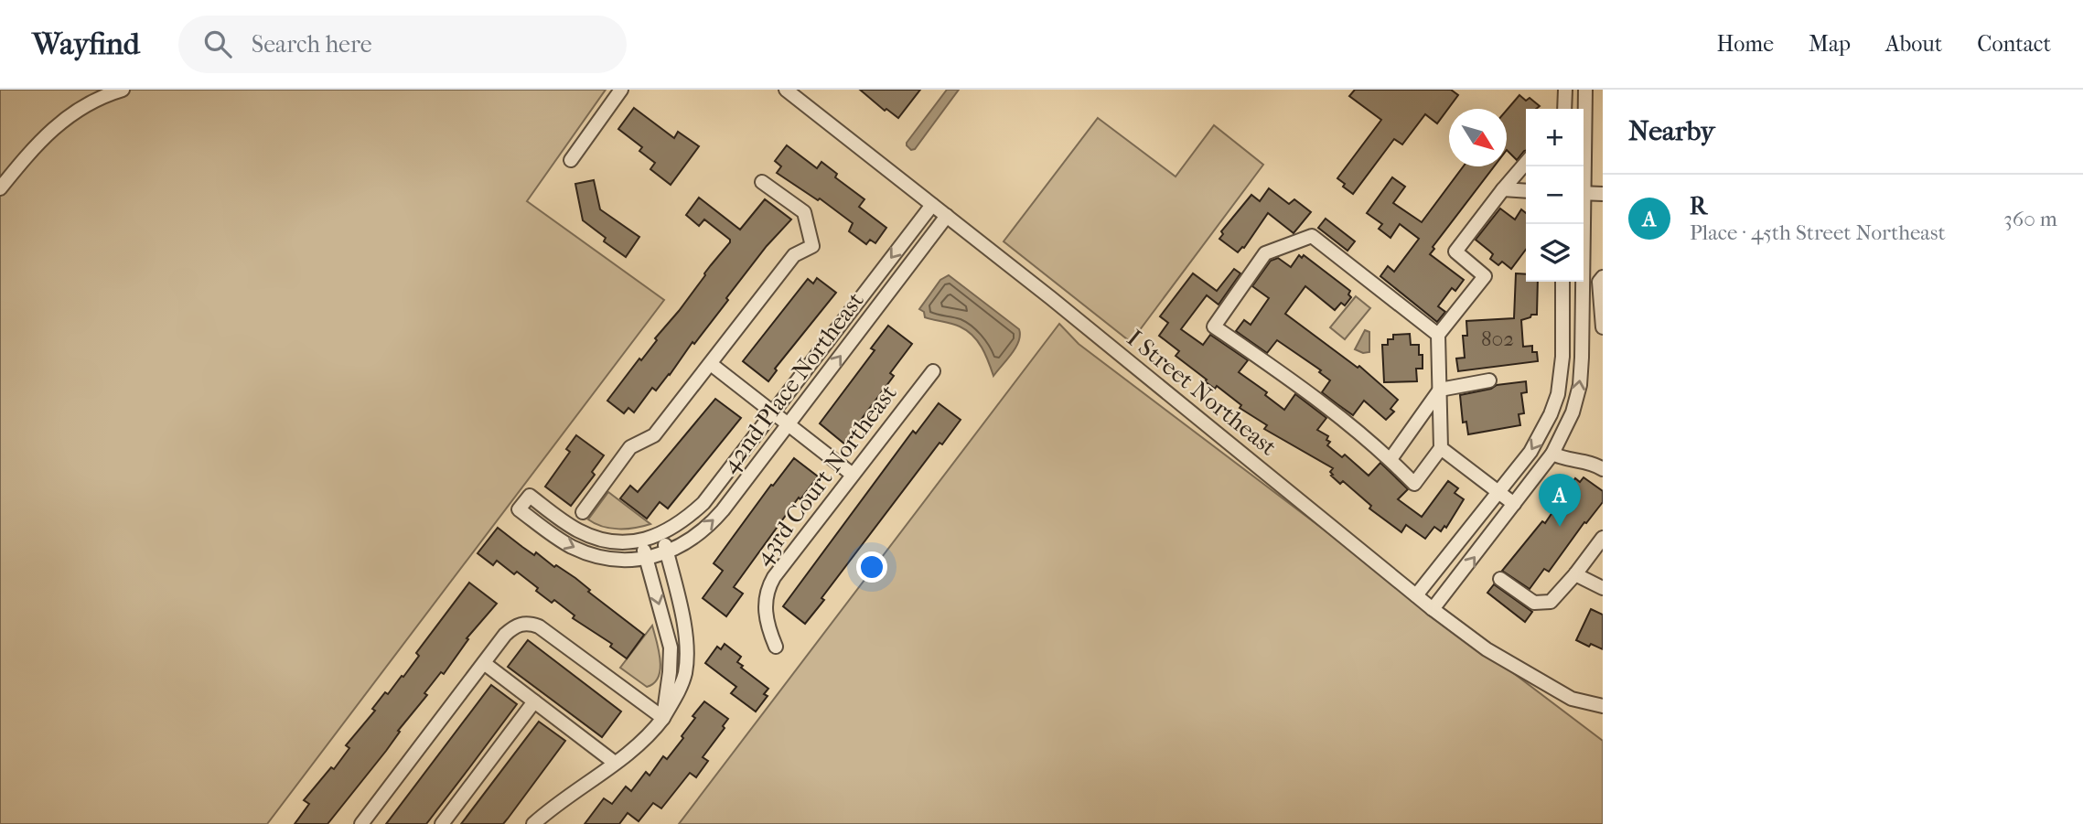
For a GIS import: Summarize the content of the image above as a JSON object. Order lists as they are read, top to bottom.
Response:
{
  "streets": {
    "street": ["42nd Place Northeast", "I Street Northeast", "43rd Court Northeast"]
  },
  "crossings": [
    ["42nd Place Northeast", "I Street Northeast"]
  ],
  "house_numbers": ["802"],
  "north": "bottom right",
  "page": {
    "header": "Wayfind",
    "search": "Search here",
    "nav": [
      "Home",
      "Map",
      "About",
      "Contact"
    ],
    "heading": "Nearby",
    "map_buttons": ["+", "−"],
    "list": [
      {
        "mark": "A",
        "name": "R",
        "note": "Place · 45th Street Northeast",
        "value": "360 m"
      }
    ],
    "pins": "A"
  }
}
